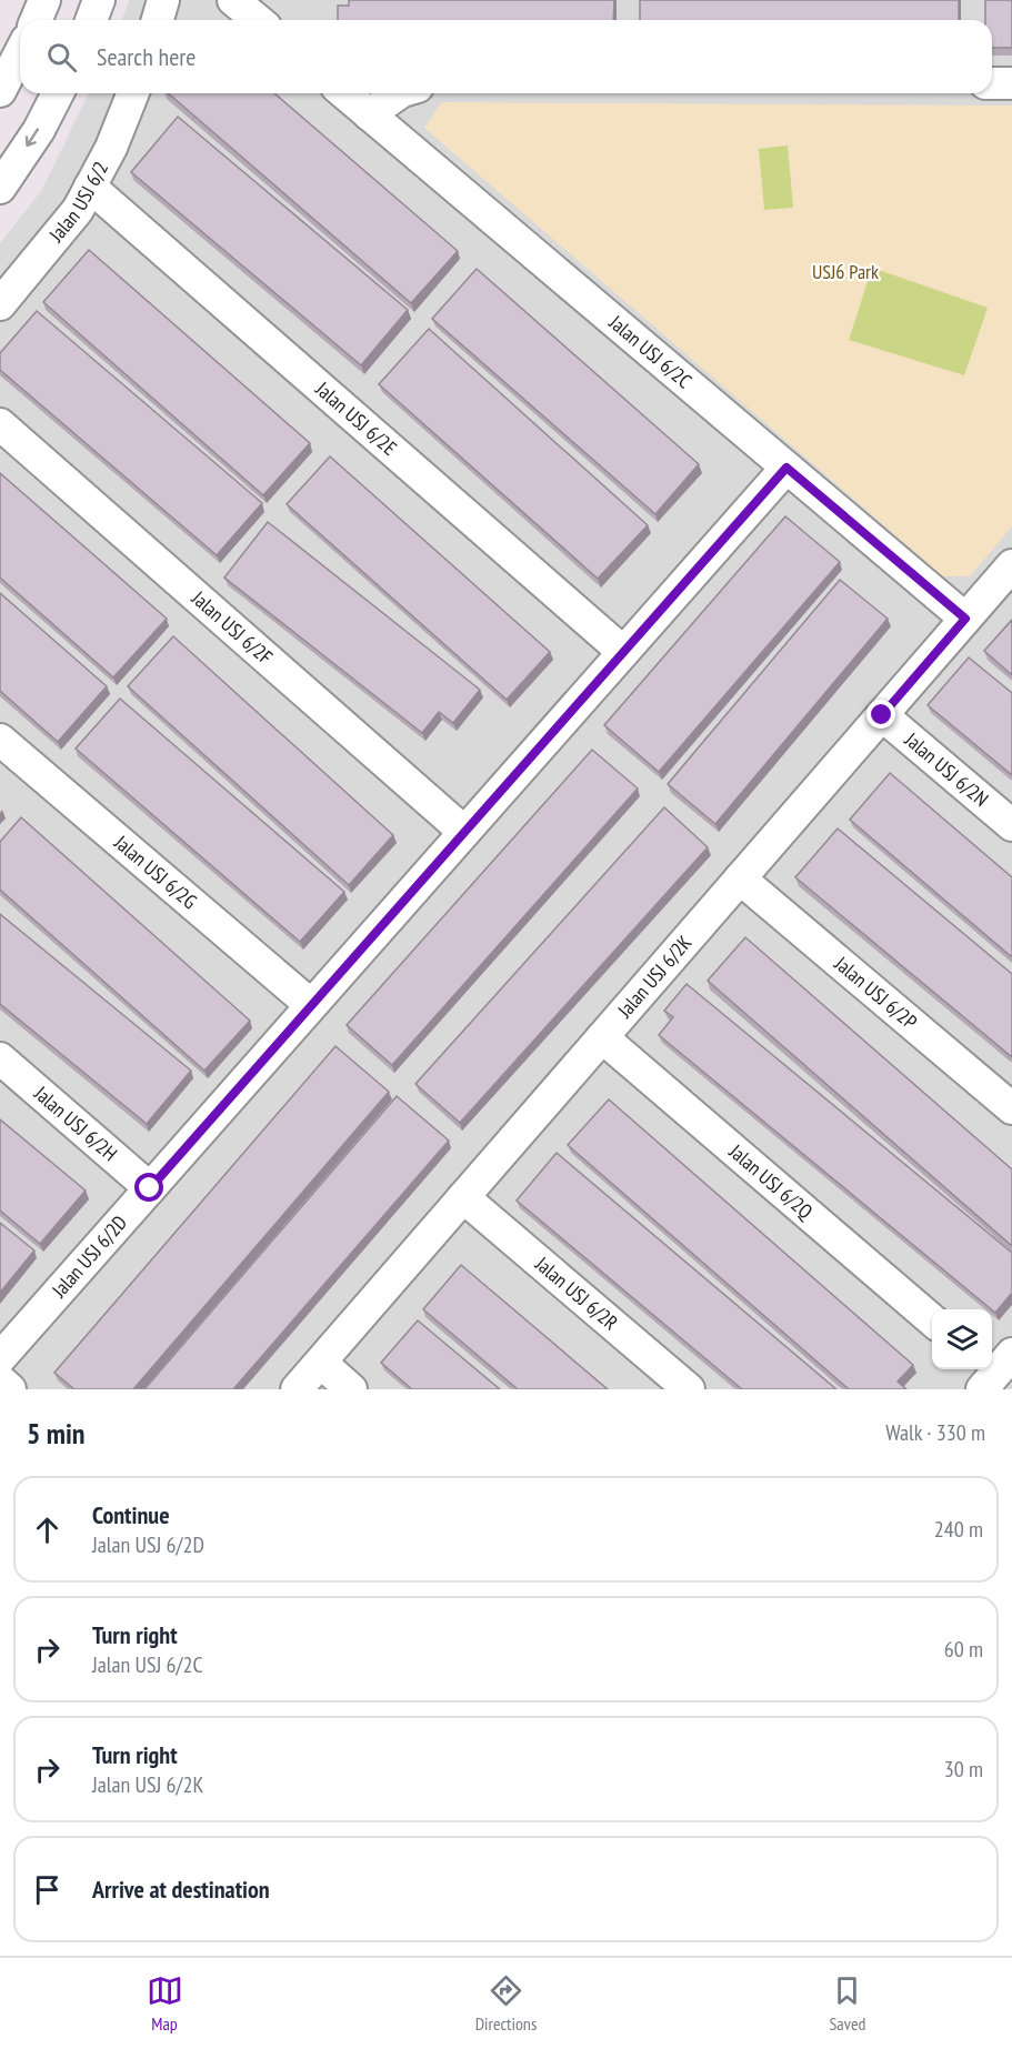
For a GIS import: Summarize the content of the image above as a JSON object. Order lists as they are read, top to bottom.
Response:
{
  "streets": {
    "street": [
      "Jalan USJ 6/2",
      "Jalan USJ 6/2C",
      "Jalan USJ 6/2E",
      "Jalan USJ 6/2F",
      "Jalan USJ 6/2N",
      "Jalan USJ 6/2G",
      "Jalan USJ 6/2K",
      "Jalan USJ 6/2P",
      "Jalan USJ 6/2H",
      "Jalan USJ 6/2Q",
      "Jalan USJ 6/2D",
      "Jalan USJ 6/2R"
    ]
  },
  "crossings": [
    ["Jalan USJ 6/2", "Jalan USJ 6/2E"],
    ["Jalan USJ 6/2C", "Jalan USJ 6/2K"],
    ["Jalan USJ 6/2C", "Jalan USJ 6/2D"],
    ["Jalan USJ 6/2E", "Jalan USJ 6/2D"],
    ["Jalan USJ 6/2F", "Jalan USJ 6/2D"],
    ["Jalan USJ 6/2N", "Jalan USJ 6/2K"],
    ["Jalan USJ 6/2G", "Jalan USJ 6/2D"],
    ["Jalan USJ 6/2K", "Jalan USJ 6/2P"],
    ["Jalan USJ 6/2K", "Jalan USJ 6/2Q"],
    ["Jalan USJ 6/2K", "Jalan USJ 6/2R"],
    ["Jalan USJ 6/2H", "Jalan USJ 6/2D"]
  ],
  "parks": ["USJ6 Park"],
  "page": {
    "search": "Search here",
    "heading": ["5 min", "Walk · 330 m"],
    "list": [
      ["Continue", "Jalan USJ 6/2D", "240 m"],
      ["Turn right", "Jalan USJ 6/2C", "60 m"],
      ["Turn right", "Jalan USJ 6/2K", "30 m"],
      "Arrive at destination"
    ],
    "nav": ["Map", "Directions", "Saved"]
  }
}
